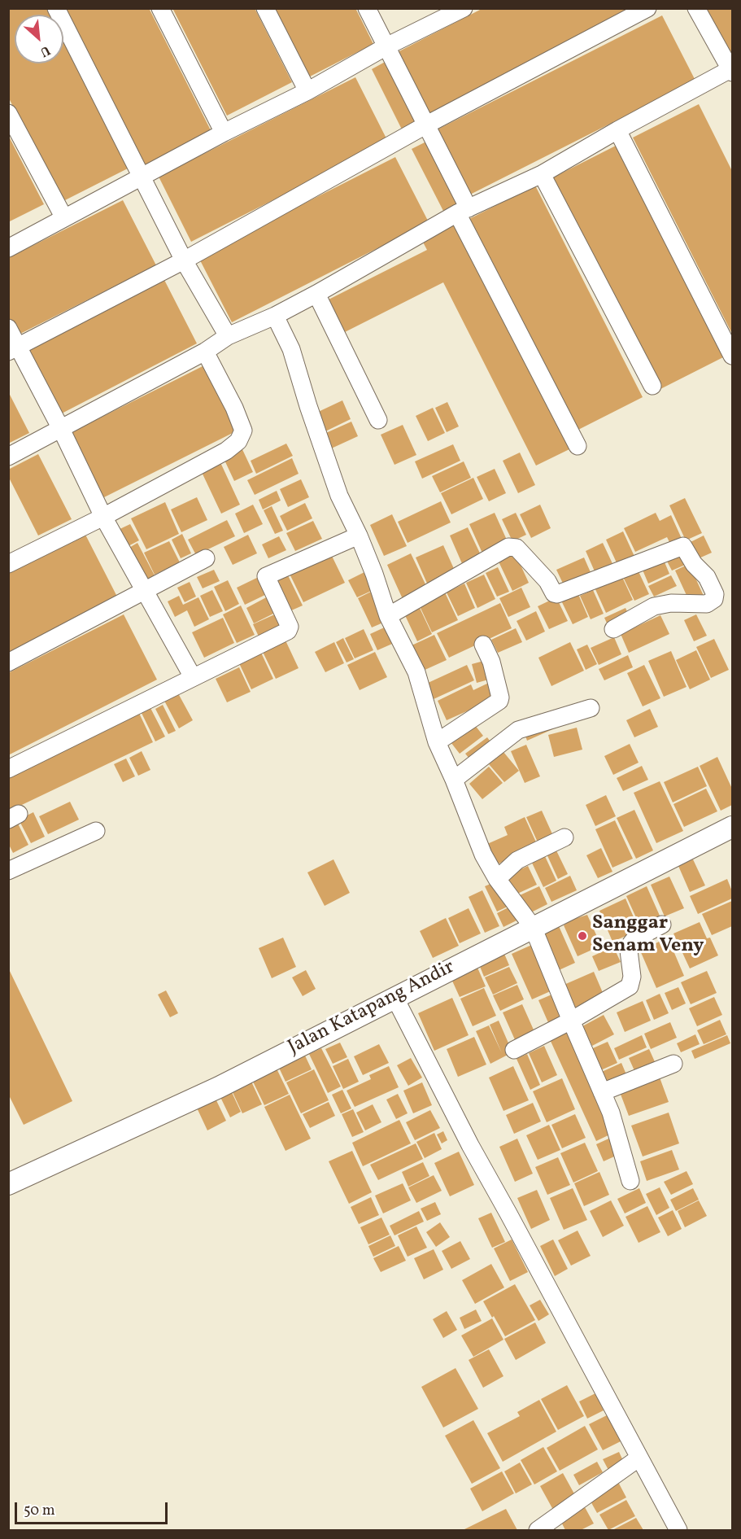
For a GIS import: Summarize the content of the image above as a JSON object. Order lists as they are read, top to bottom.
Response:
{
  "streets": {
    "street": ["Jalan Katapang Andir"]
  },
  "places": ["Sanggar Senam Veny"],
  "scale_bar": "50 m",
  "north": "bottom right"
}
